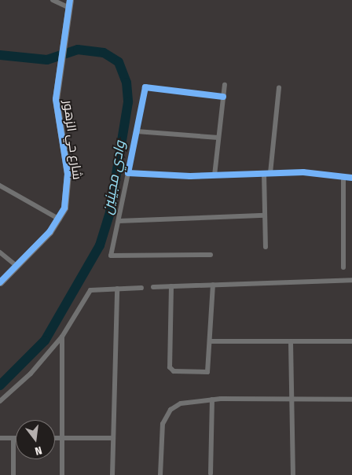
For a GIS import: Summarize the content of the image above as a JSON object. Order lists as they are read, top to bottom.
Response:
{
  "streets": {
    "street": ["شارع حي الزهور"]
  },
  "water": ["وادي مجينين"],
  "north": "bottom"
}
